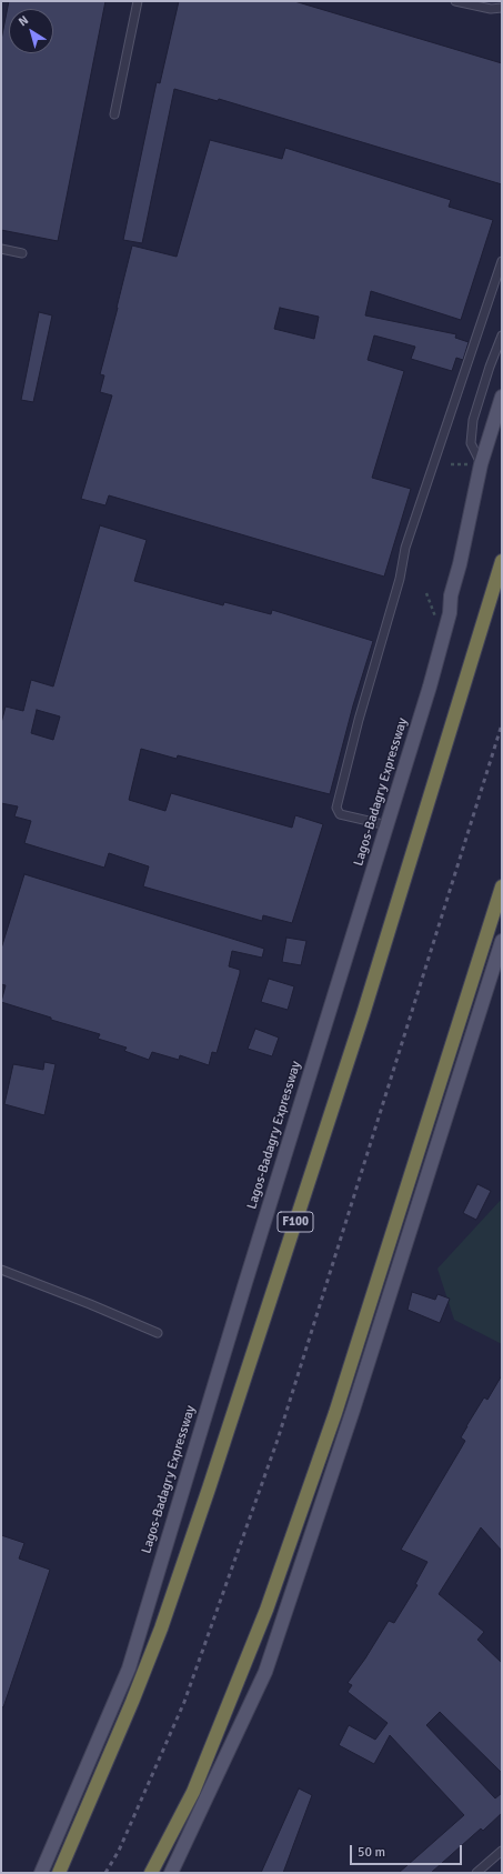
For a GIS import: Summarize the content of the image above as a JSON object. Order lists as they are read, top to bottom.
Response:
{
  "streets": {
    "highway": ["F100"],
    "main road": ["Lagos-Badagry Expressway"]
  },
  "scale_bar": "50 m",
  "north": "top left"
}
